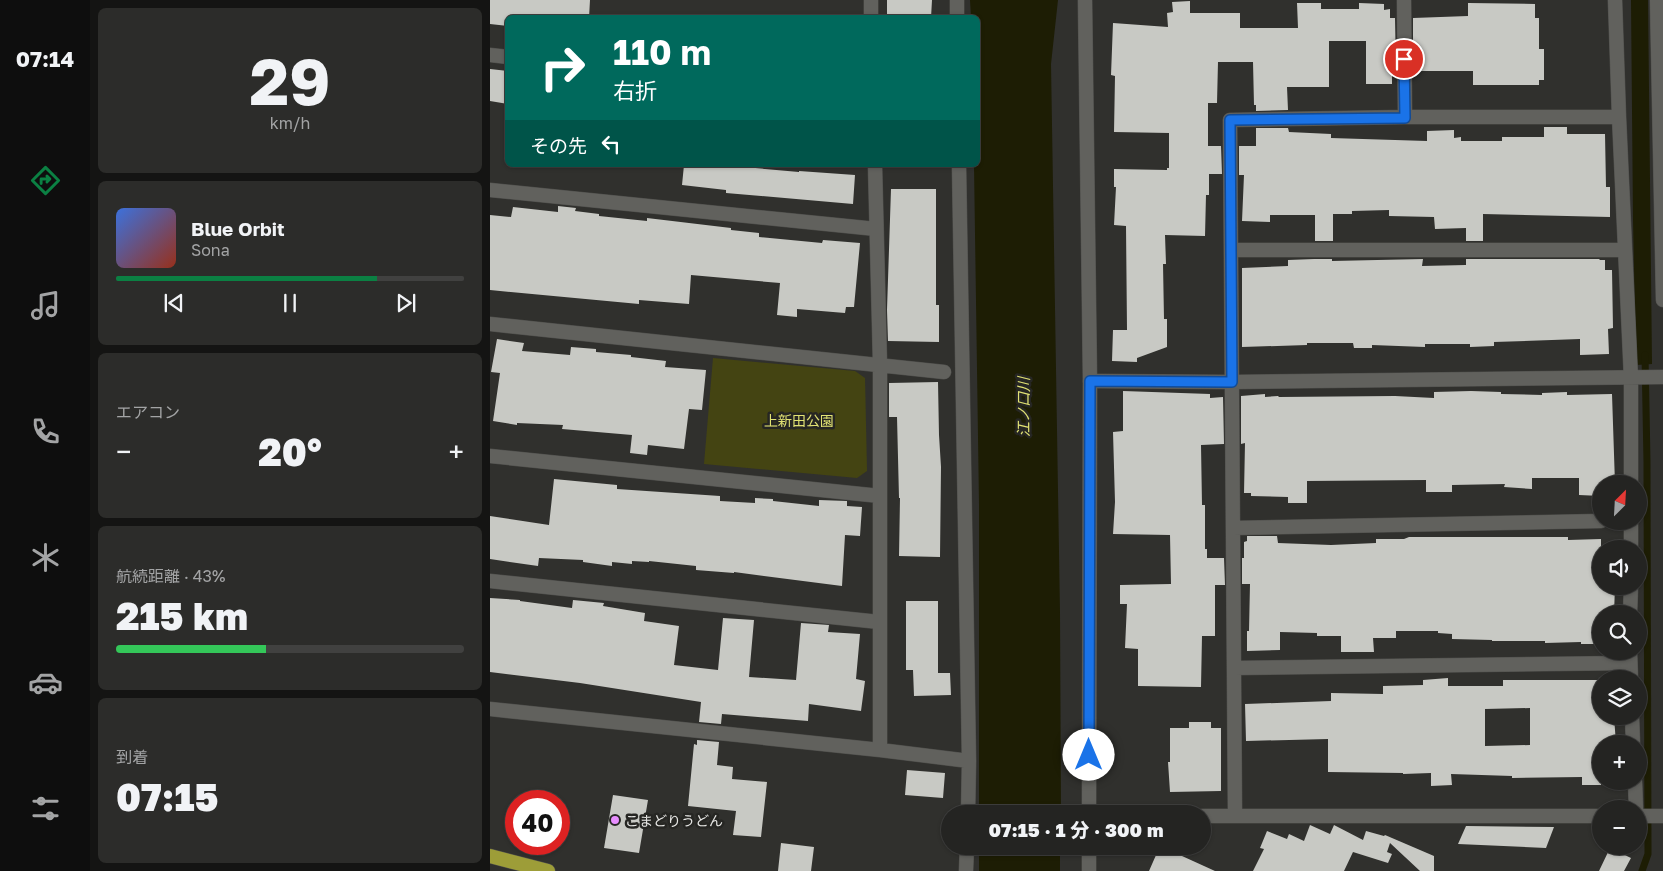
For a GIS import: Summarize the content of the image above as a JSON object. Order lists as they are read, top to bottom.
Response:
{
  "water": ["江ノ口川"],
  "parks": ["上新田公園"],
  "places": ["こまどりうどん"],
  "north": "top right",
  "page": {
    "tabs": "07:14",
    "tile": [
      ["29", "km/h"],
      "エアコン",
      ["航続距離 · 43%", "215 km"],
      ["到着", "07:15"]
    ],
    "turn": ["110 m", "右折"],
    "then": "その先",
    "song": ["Blue Orbit", "Sona"],
    "heat": ["−", "20°", "+"],
    "map_buttons": ["+", "−"],
    "limit": "40",
    "trip": "07:15 · 1 分 · 300 m"
  }
}
